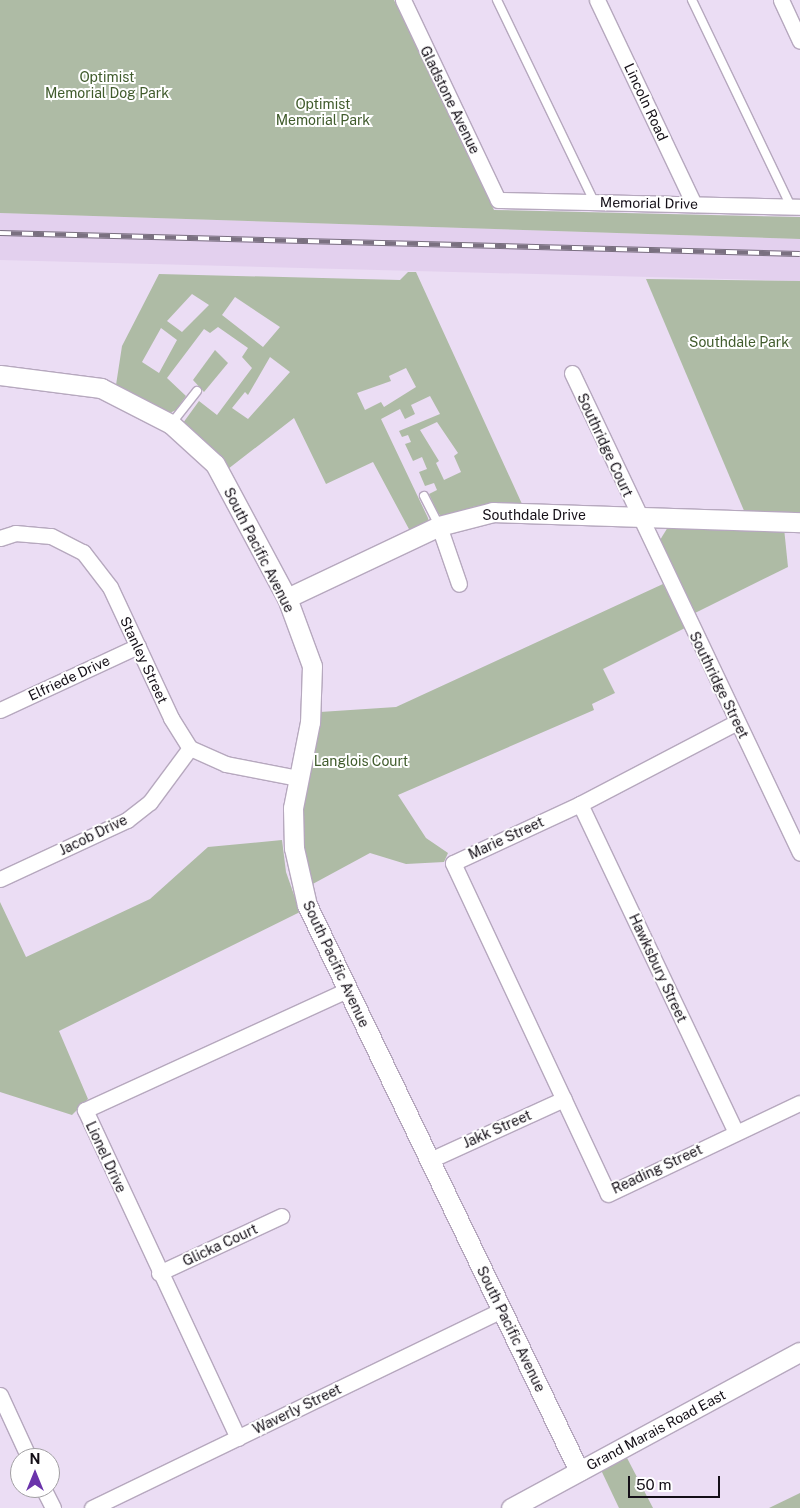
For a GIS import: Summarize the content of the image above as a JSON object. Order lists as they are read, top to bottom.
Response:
{
  "streets": {
    "street": [
      "Gladstone Avenue",
      "Lincoln Road",
      "Memorial Drive",
      "Southridge Court",
      "Southdale Drive",
      "South Pacific Avenue",
      "Stanley Street",
      "Elfriede Drive",
      "Southridge Street",
      "Jacob Drive",
      "Marie Street",
      "Hawksbury Street",
      "Jakk Street",
      "Lionel Drive",
      "Reading Street",
      "Glicka Court",
      "Waverly Street",
      "Grand Marais Road East"
    ]
  },
  "crossings": [
    ["Gladstone Avenue", "Memorial Drive"],
    ["Lincoln Road", "Memorial Drive"],
    ["Southridge Court", "Southdale Drive"],
    ["Southridge Court", "Southridge Street"],
    ["Southdale Drive", "South Pacific Avenue"],
    ["Southdale Drive", "Southridge Street"],
    ["South Pacific Avenue", "Jakk Street"],
    ["South Pacific Avenue", "Lionel Drive"],
    ["South Pacific Avenue", "Waverly Street"],
    ["South Pacific Avenue", "Grand Marais Road East"],
    ["Stanley Street", "Elfriede Drive"],
    ["Stanley Street", "Jacob Drive"],
    ["Southridge Street", "Marie Street"],
    ["Marie Street", "Hawksbury Street"],
    ["Marie Street", "Jakk Street"],
    ["Marie Street", "Reading Street"],
    ["Hawksbury Street", "Reading Street"],
    ["Jakk Street", "Reading Street"],
    ["Lionel Drive", "Glicka Court"],
    ["Lionel Drive", "Waverly Street"]
  ],
  "parks": [
    "Optimist Memorial Dog Park",
    "Optimist Memorial Park",
    "Southdale Park",
    "Langlois Court"
  ],
  "scale_bar": "50 m",
  "north": "top"
}
